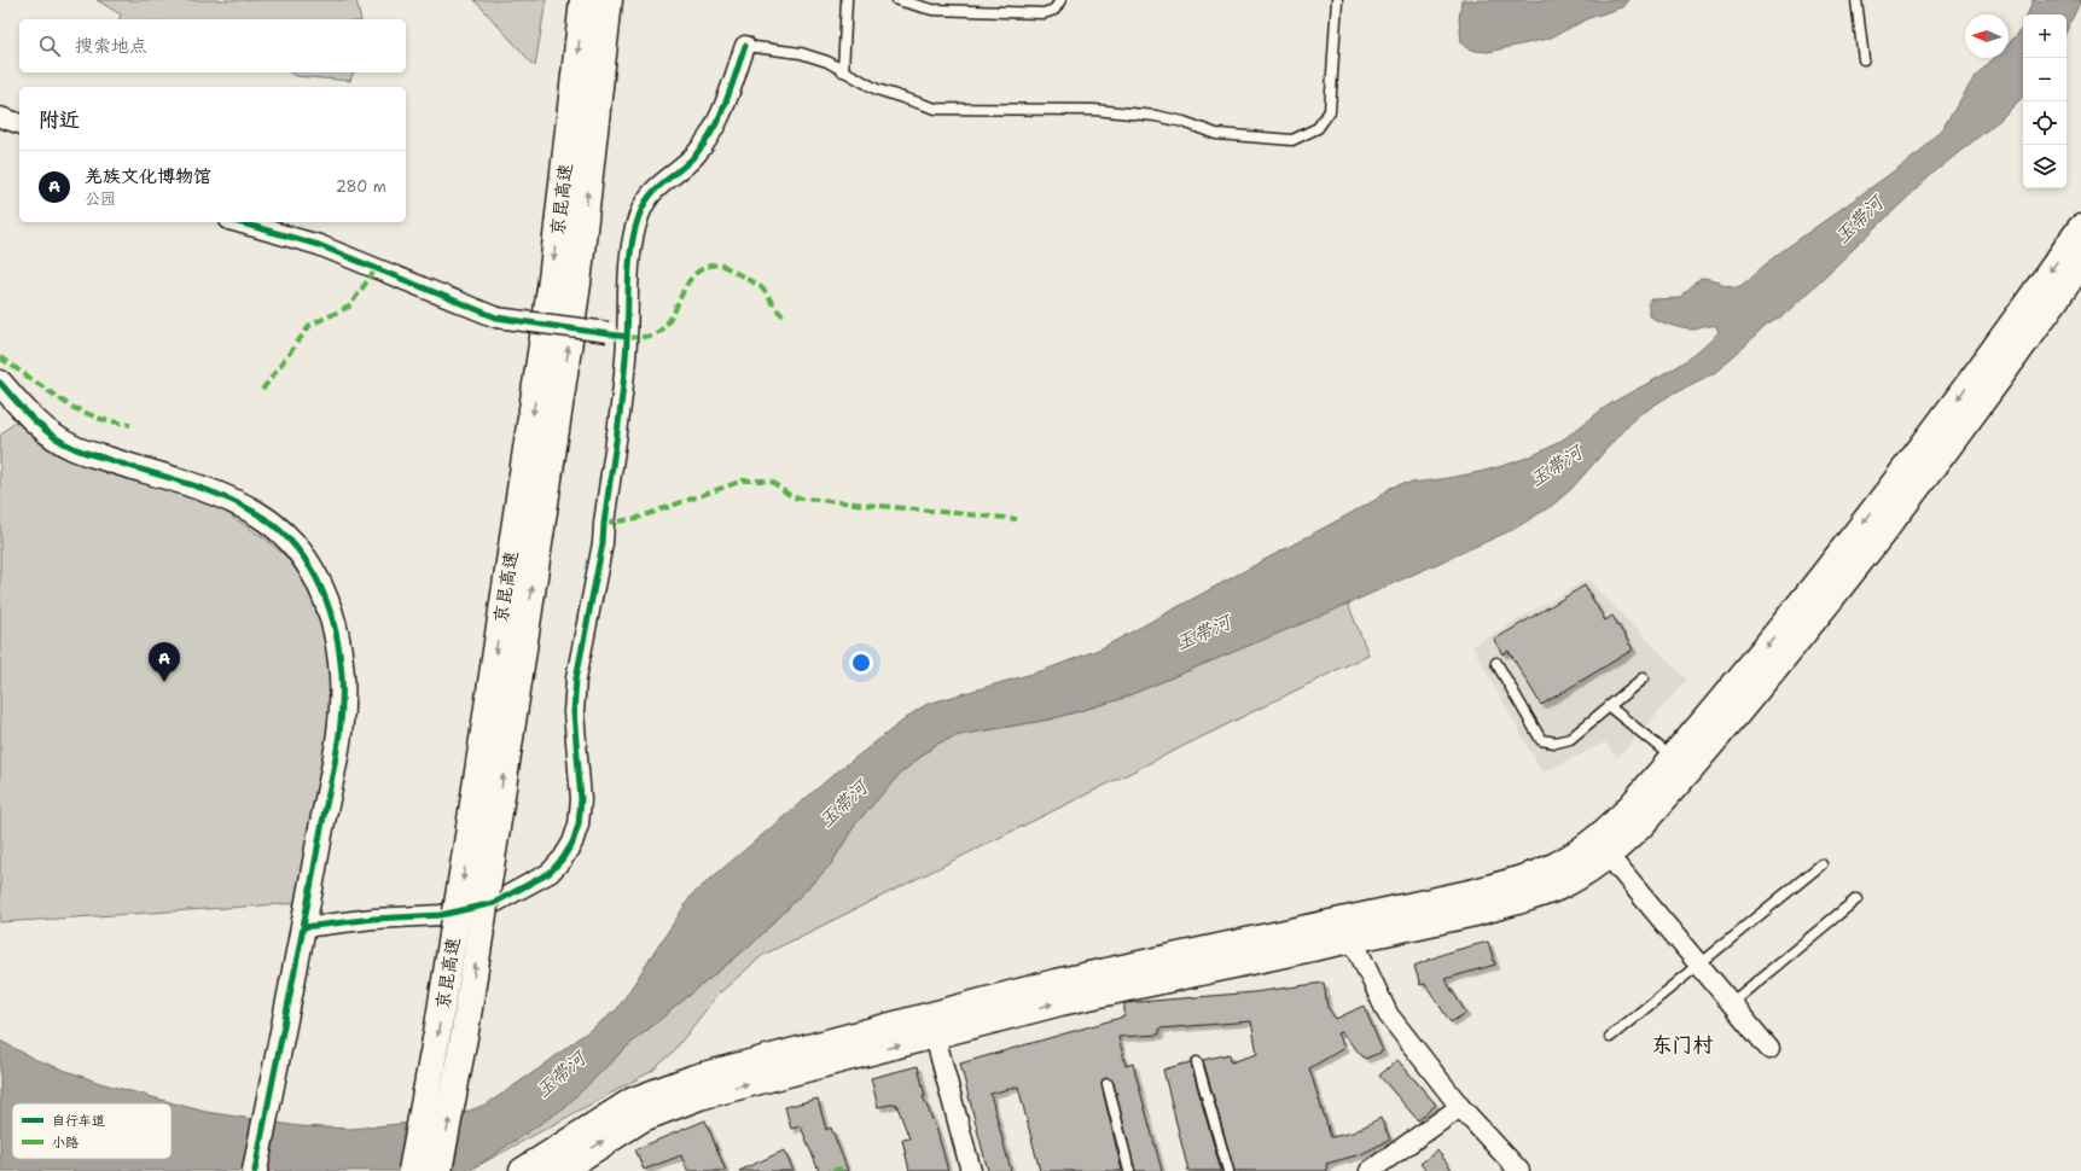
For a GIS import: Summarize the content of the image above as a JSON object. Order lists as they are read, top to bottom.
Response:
{
  "streets": {
    "main road": ["京昆高速"]
  },
  "districts": ["东门村"],
  "water": ["玉带河"],
  "legend": ["自行车道", "小路"],
  "north": "left",
  "page": {
    "map_buttons": ["+", "−"],
    "search": "搜索地点",
    "heading": "附近",
    "list": [
      {
        "mark": "A",
        "name": "羌族文化博物馆",
        "note": "公园",
        "value": "280 m"
      }
    ],
    "pins": "A"
  }
}
